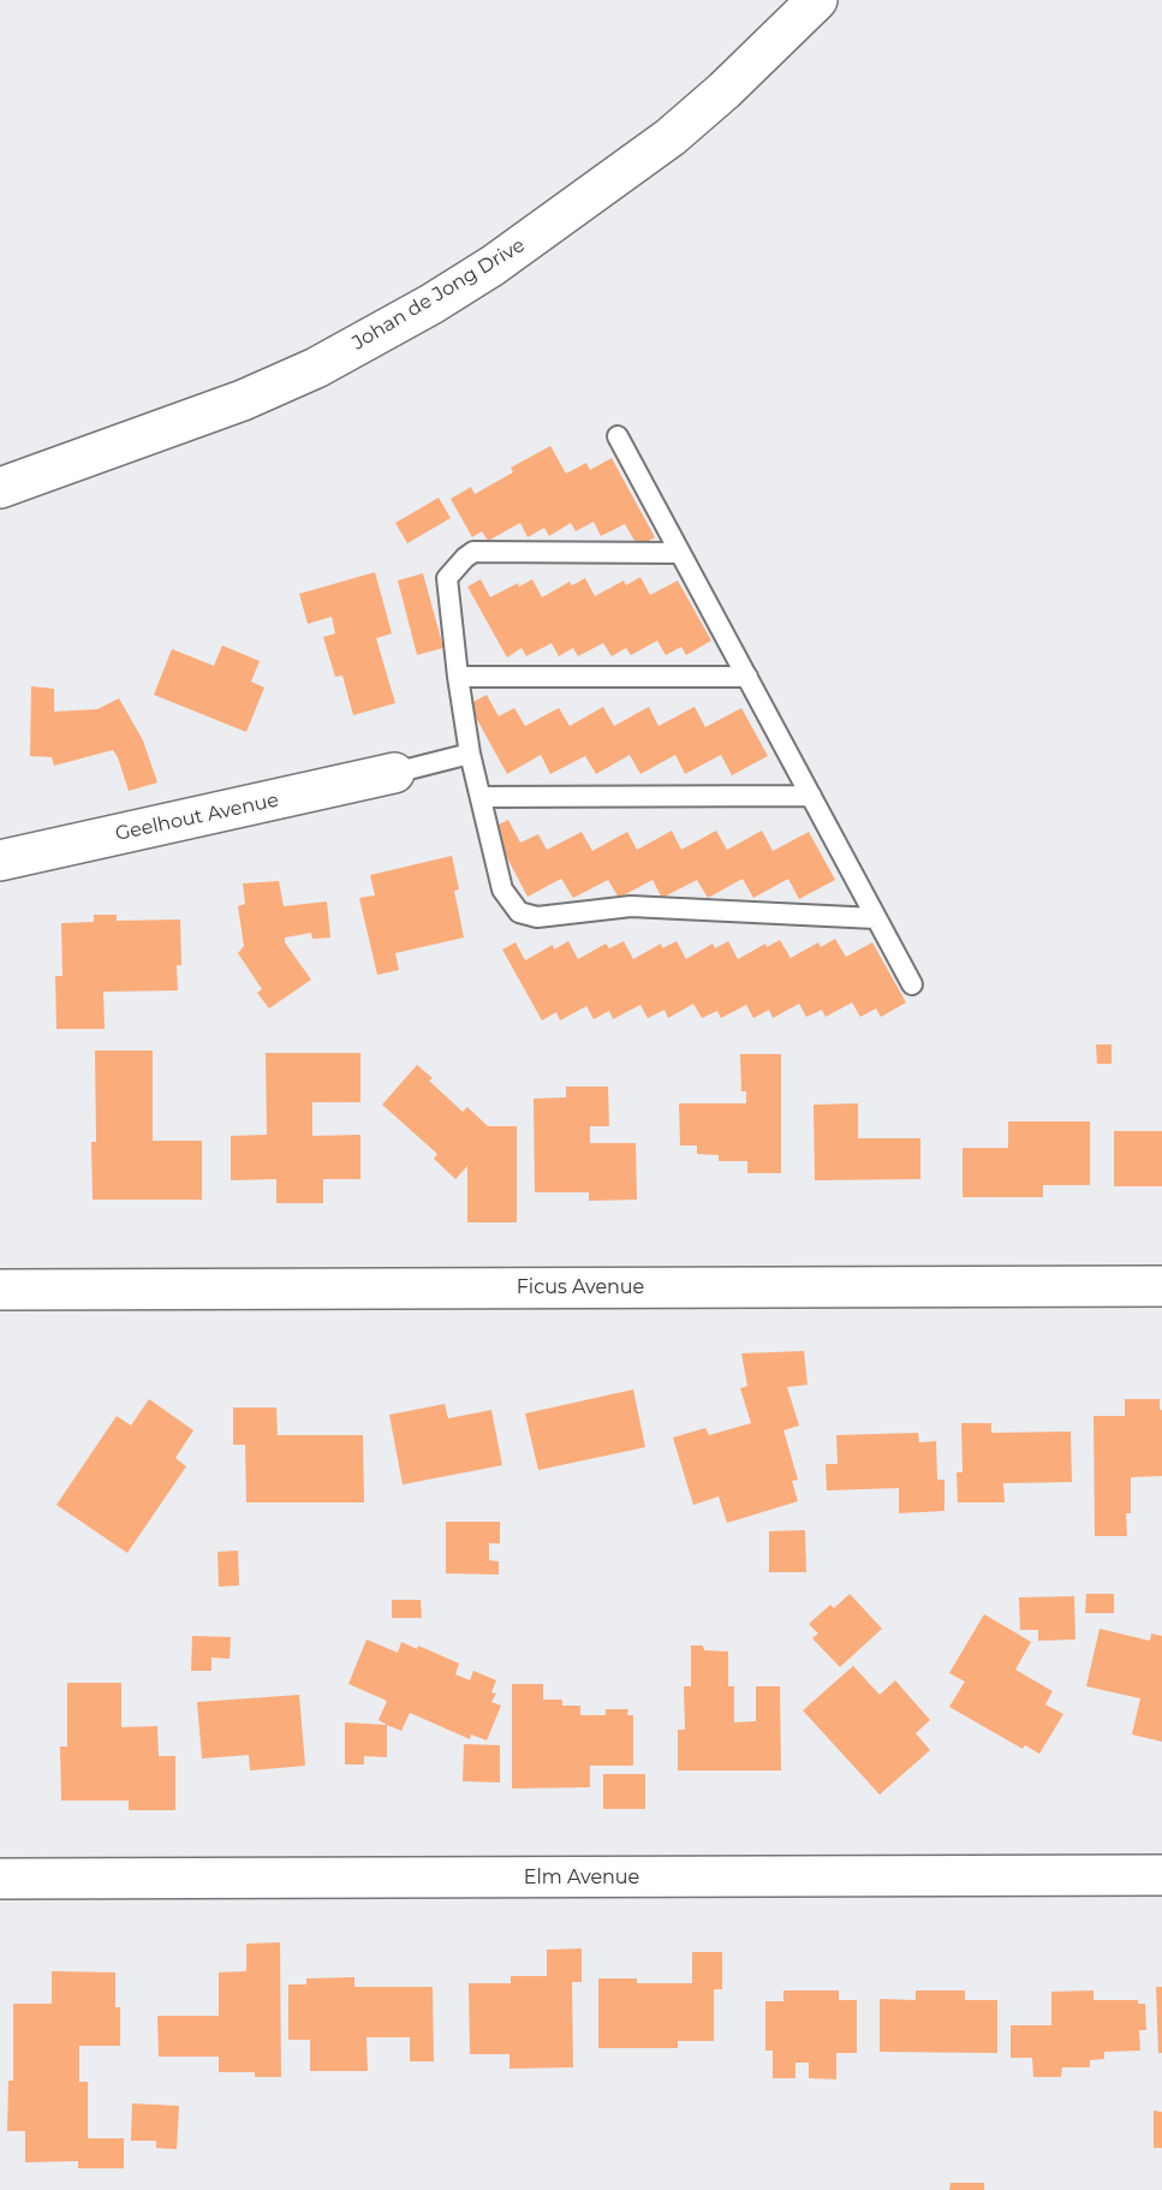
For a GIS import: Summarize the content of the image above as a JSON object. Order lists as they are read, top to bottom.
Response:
{
  "streets": {
    "street": [
      "Johan de Jong Drive",
      "Geelhout Avenue",
      "Ficus Avenue",
      "Elm Avenue"
    ]
  }
}
